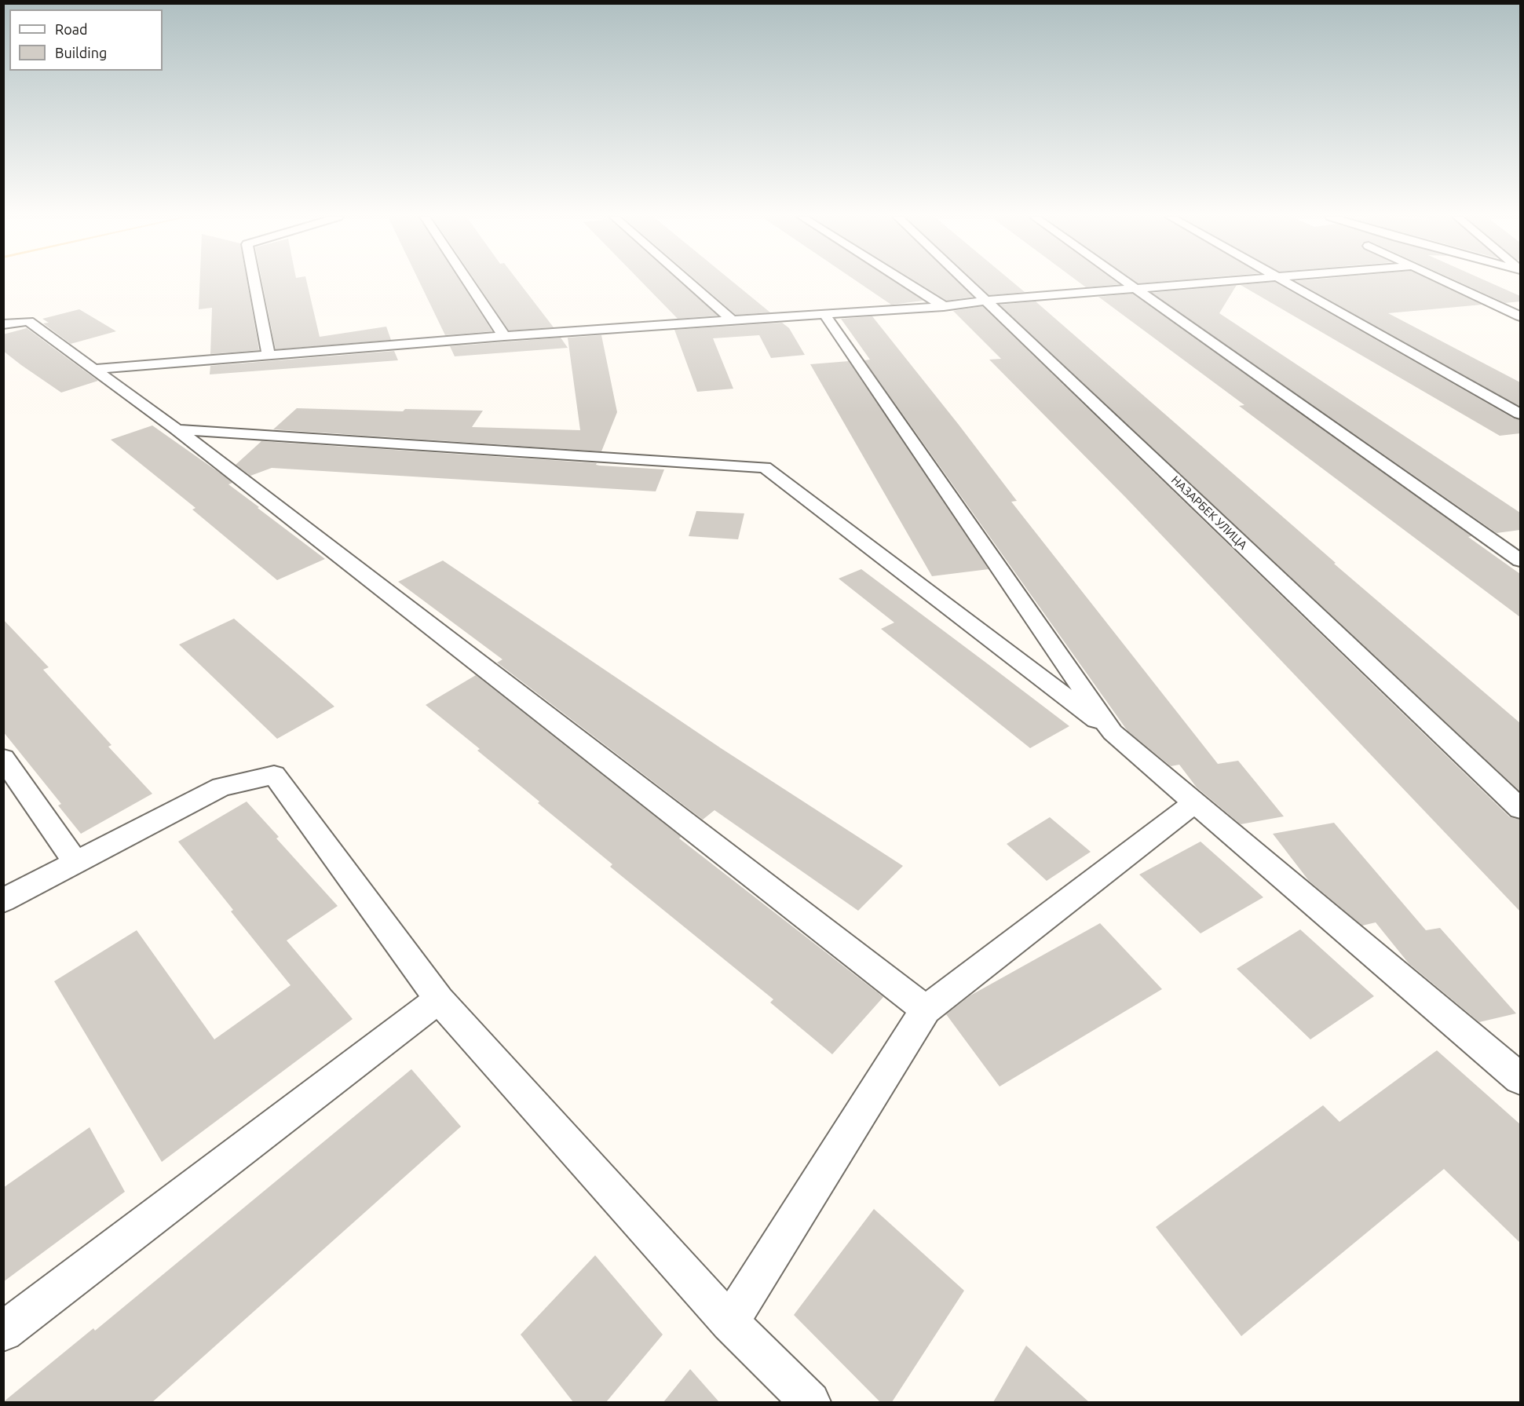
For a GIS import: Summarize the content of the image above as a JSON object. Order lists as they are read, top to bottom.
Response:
{
  "streets": {
    "street": ["НАЗАРБЕК УЛИЦА"]
  },
  "legend": ["Road", "Building"]
}
